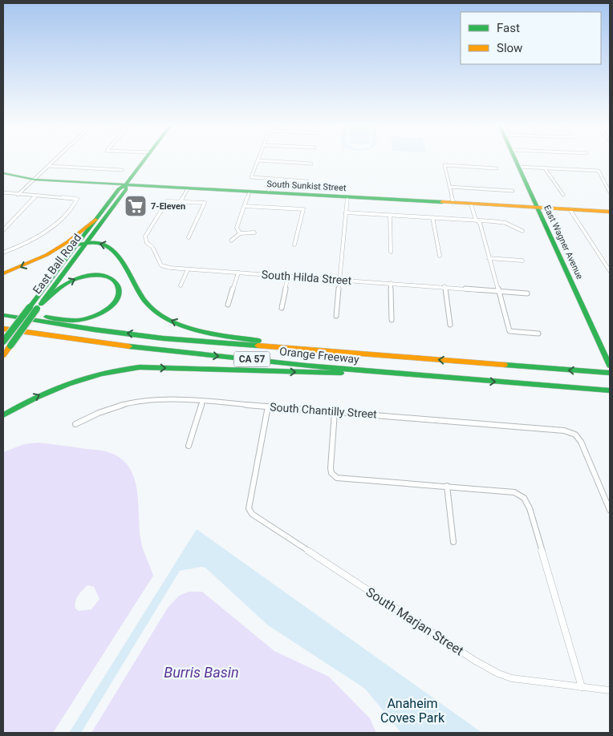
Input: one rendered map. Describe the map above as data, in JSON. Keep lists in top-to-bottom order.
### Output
{
  "streets": {
    "main road": [
      "South Sunkist Street",
      "East Wagner Avenue",
      "East Ball Road",
      "Orange Freeway",
      "CA 57"
    ],
    "street": ["South Hilda Street", "South Chantilly Street", "South Marjan Street"]
  },
  "crossings": [
    ["South Sunkist Street", "East Wagner Avenue"],
    ["South Sunkist Street", "East Ball Road"],
    ["South Chantilly Street", "South Marjan Street"]
  ],
  "water": ["Burris Basin"],
  "parks": ["Anaheim Coves Park"],
  "places": {
    "supermarket": ["7-Eleven"]
  },
  "legend": ["Fast", "Slow"]
}
